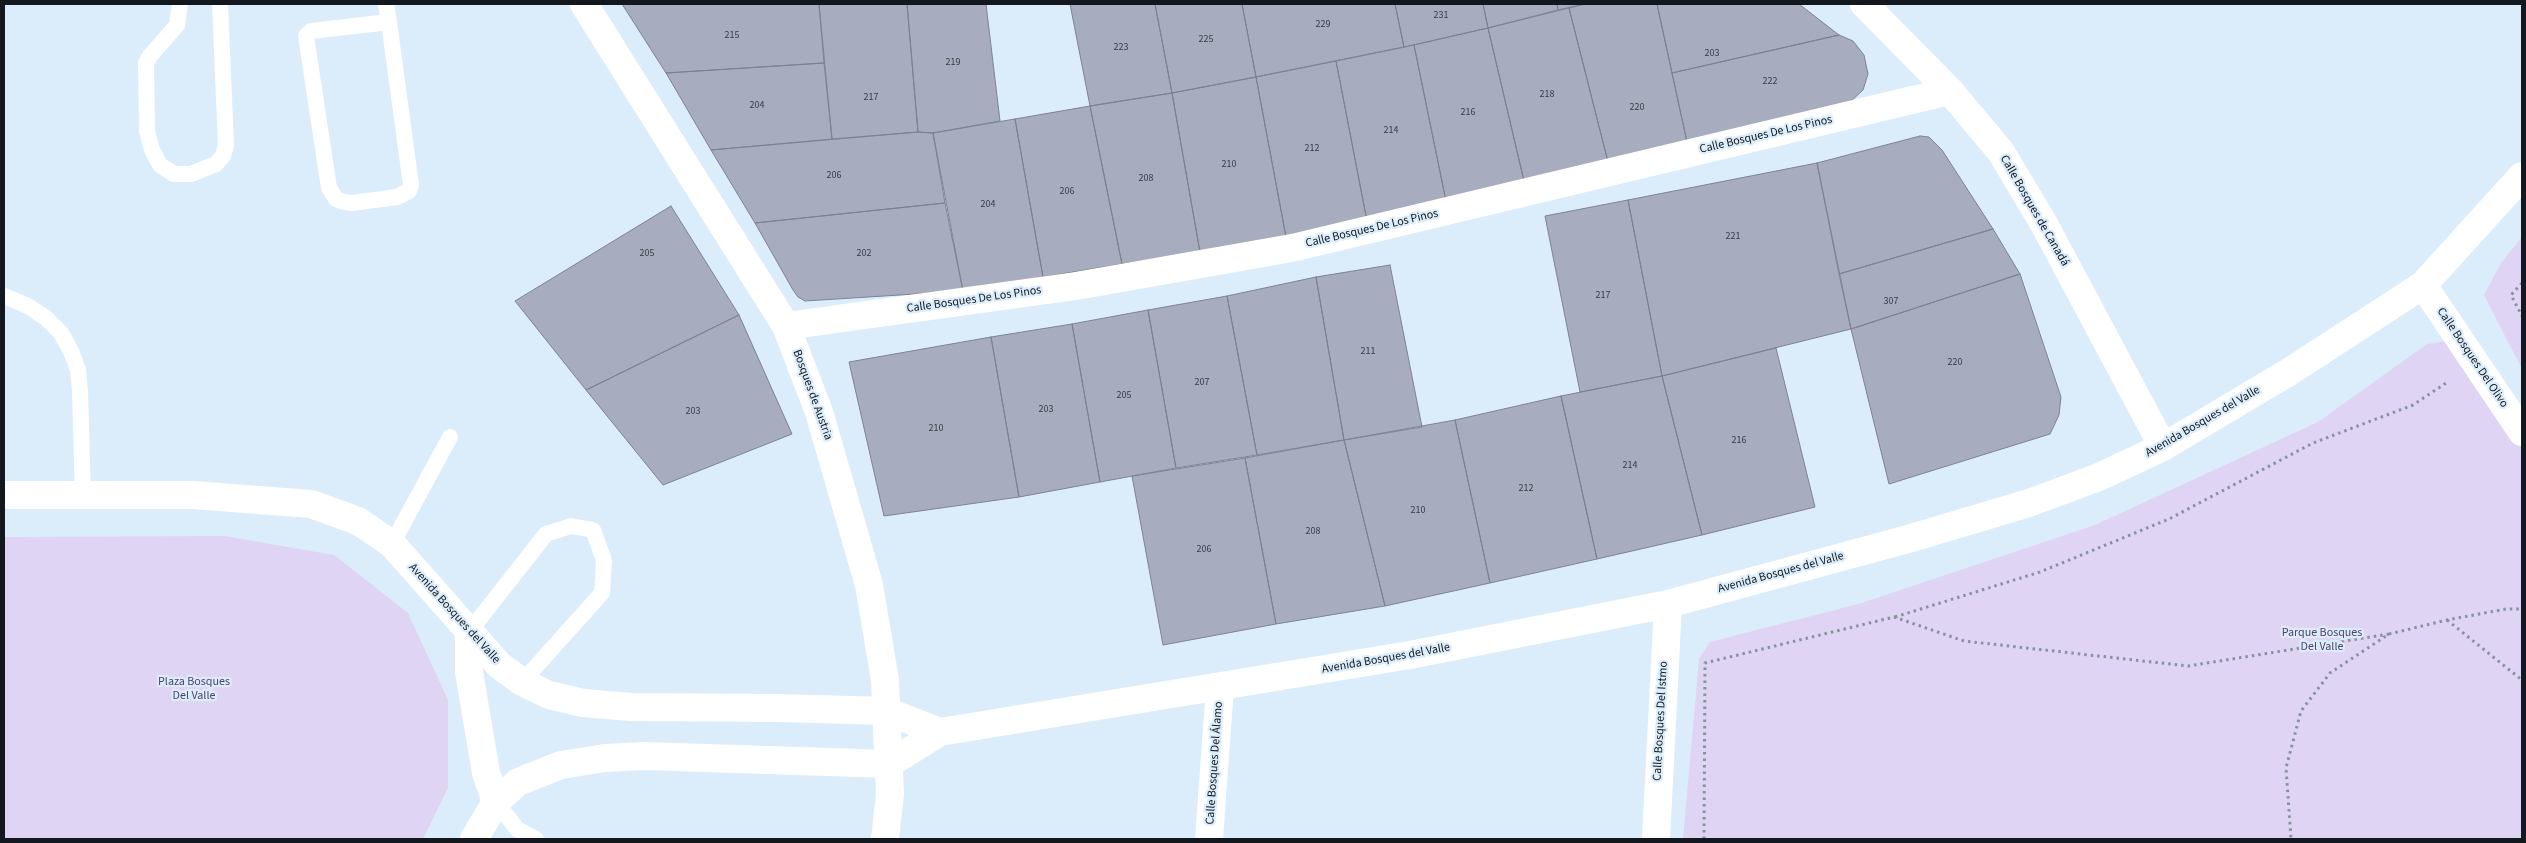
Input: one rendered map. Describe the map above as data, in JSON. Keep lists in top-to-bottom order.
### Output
{
  "streets": {
    "street": [
      "Calle Bosques De Los Pinos",
      "Calle Bosques de Canadá",
      "Calle Bosques Del Olivo",
      "Bosques de Austria",
      "Avenida Bosques del Valle",
      "Calle Bosques Del Istmo",
      "Calle Bosques Del Álamo"
    ]
  },
  "crossings": [
    ["Calle Bosques De Los Pinos", "Calle Bosques de Canadá"],
    ["Calle Bosques De Los Pinos", "Bosques de Austria"],
    ["Calle Bosques de Canadá", "Avenida Bosques del Valle"],
    ["Calle Bosques Del Olivo", "Avenida Bosques del Valle"],
    ["Bosques de Austria", "Avenida Bosques del Valle"],
    ["Avenida Bosques del Valle", "Calle Bosques Del Istmo"],
    ["Avenida Bosques del Valle", "Calle Bosques Del Álamo"]
  ],
  "parks": ["Parque Bosques Del Valle", "Plaza Bosques Del Valle"],
  "house_numbers": [
    "231",
    "229",
    "215",
    "225",
    "223",
    "203",
    "219",
    "222",
    "218",
    "217",
    "204",
    "220",
    "216",
    "214",
    "212",
    "210",
    "206",
    "208",
    "206",
    "204",
    "221",
    "205",
    "202",
    "217",
    "307",
    "211",
    "220",
    "207",
    "205",
    "203",
    "203",
    "210",
    "216",
    "214",
    "212",
    "210",
    "208",
    "206"
  ]
}
